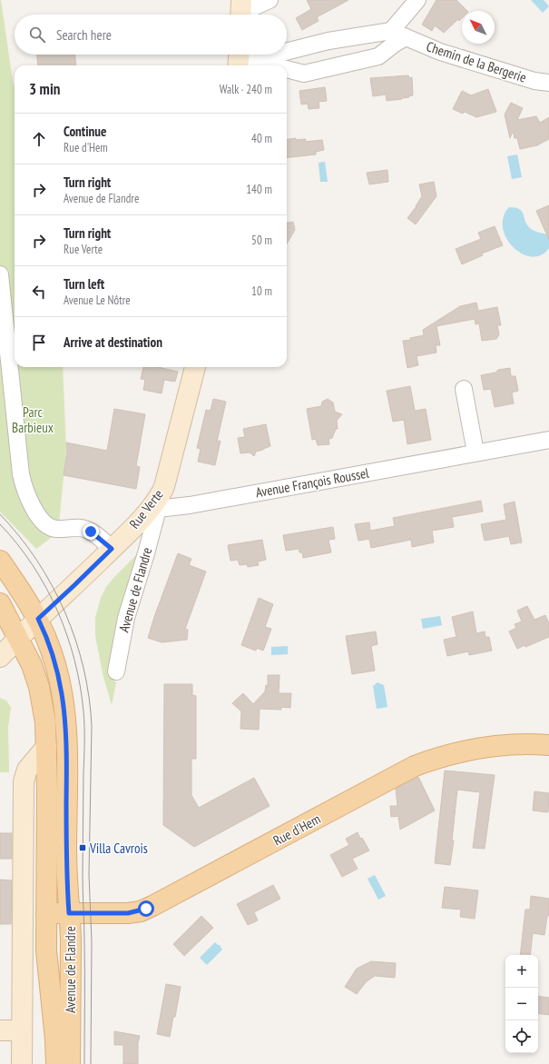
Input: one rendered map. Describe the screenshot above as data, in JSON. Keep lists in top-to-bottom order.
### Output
{
  "streets": {
    "main road": ["Avenue de Flandre", "Rue d'Hem"],
    "street": ["Chemin de la Bergerie", "Avenue François Roussel", "Rue Verte"]
  },
  "crossings": [
    ["Avenue François Roussel", "Rue Verte"],
    ["Avenue François Roussel", "Avenue de Flandre"],
    ["Rue Verte", "Avenue de Flandre"],
    ["Avenue de Flandre", "Rue d'Hem"]
  ],
  "parks": ["Parc Barbieux"],
  "places": {
    "transit": ["Villa Cavrois"]
  },
  "north": "top left",
  "page": {
    "search": "Search here",
    "heading": ["3 min", "Walk · 240 m"],
    "list": [
      ["Continue", "Rue d'Hem", "40 m"],
      ["Turn right", "Avenue de Flandre", "140 m"],
      ["Turn right", "Rue Verte", "50 m"],
      ["Turn left", "Avenue Le Nôtre", "10 m"],
      "Arrive at destination"
    ],
    "map_buttons": ["+", "−"]
  }
}
